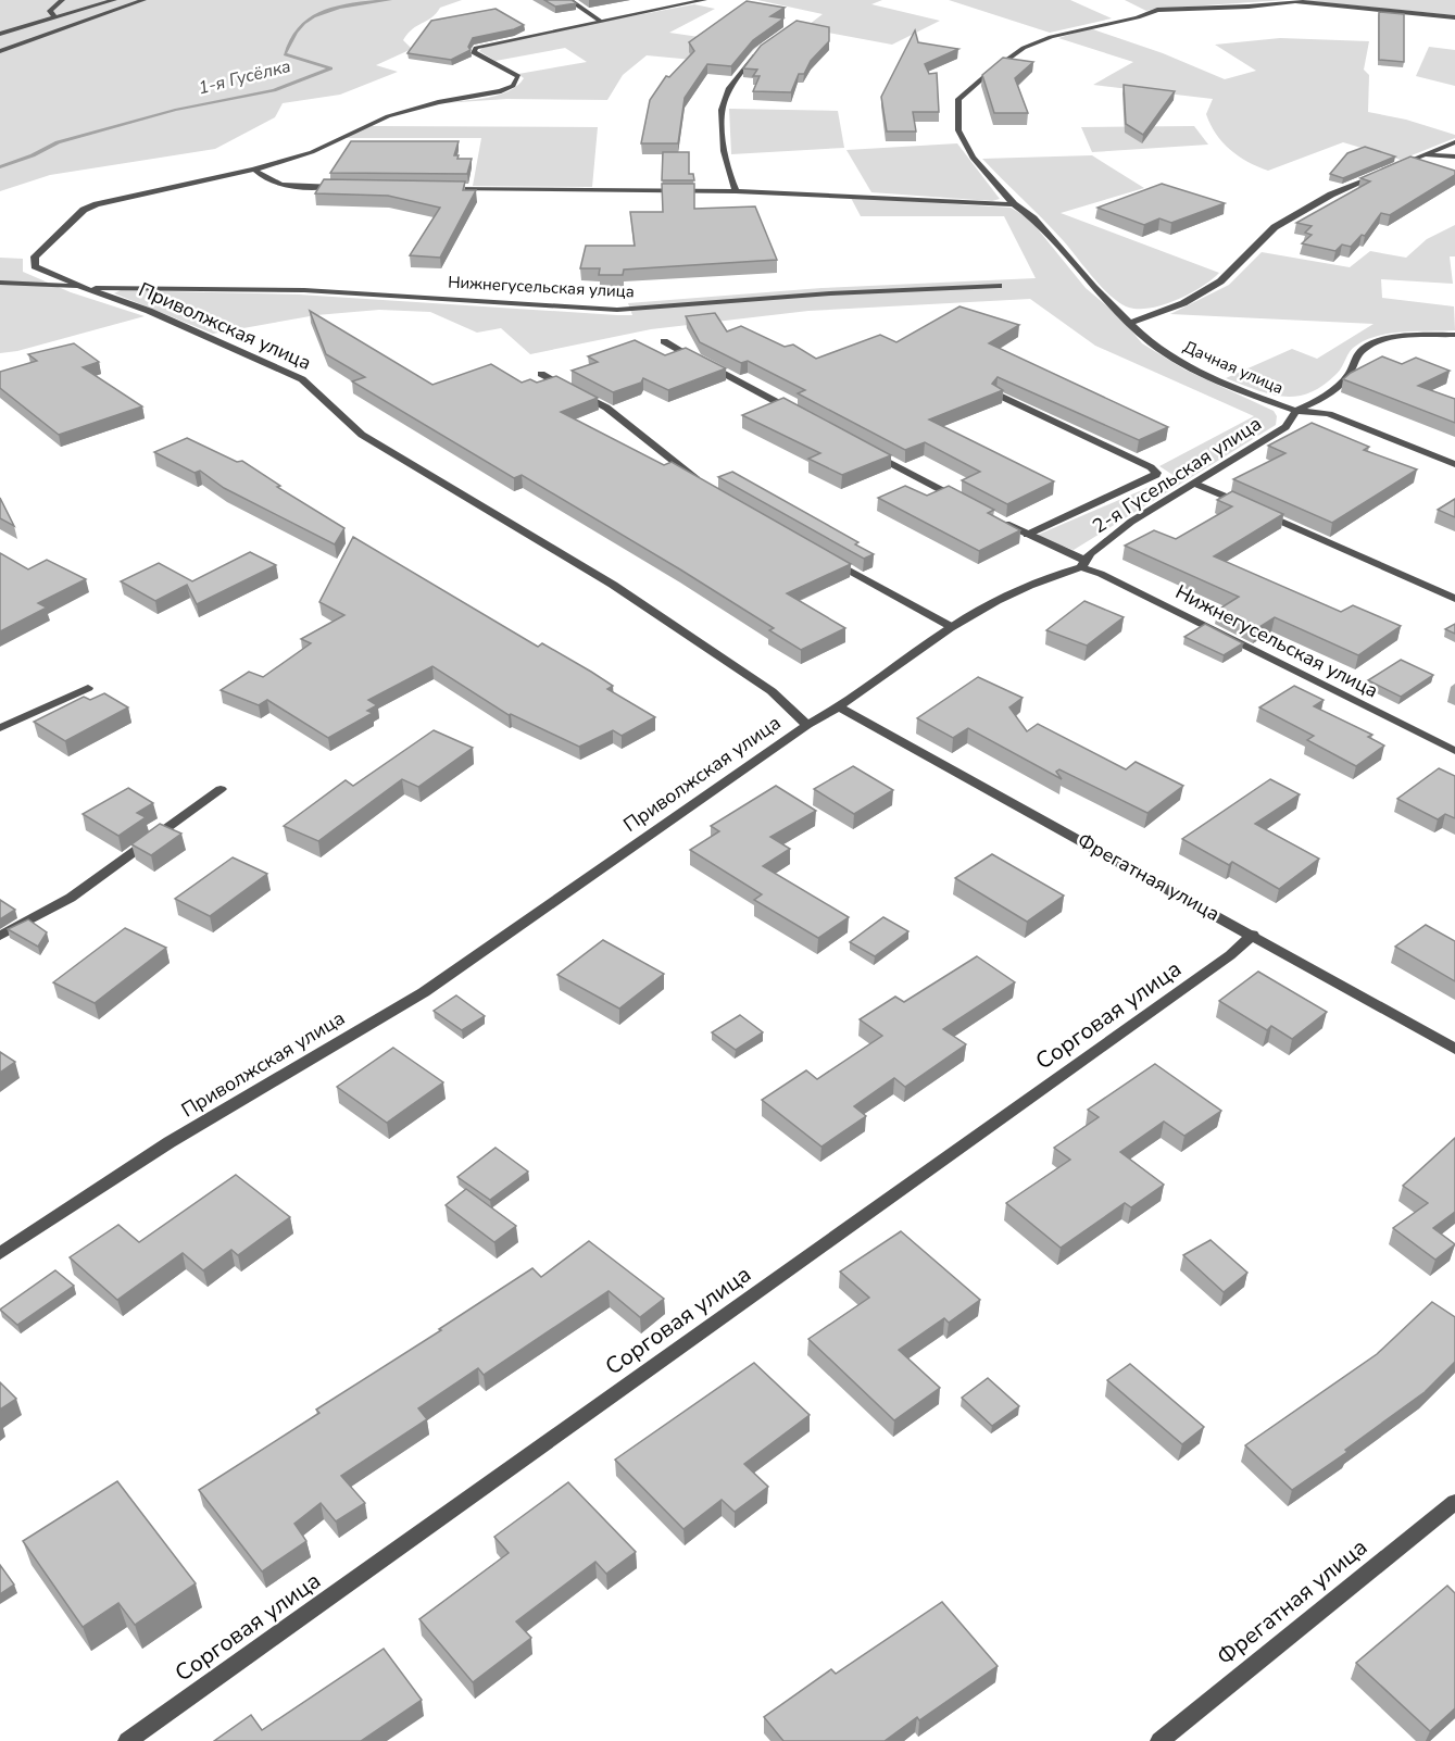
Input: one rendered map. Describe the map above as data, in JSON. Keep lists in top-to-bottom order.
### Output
{
  "streets": {
    "street": [
      "Нижнегусельская улица",
      "Приволжская улица",
      "Дачная улица",
      "2-я Гусельская улица",
      "Фрегатная улица",
      "Сорговая улица"
    ]
  },
  "crossings": [
    ["Нижнегусельская улица", "Приволжская улица"],
    ["Нижнегусельская улица", "2-я Гусельская улица"],
    ["Приволжская улица", "2-я Гусельская улица"],
    ["Дачная улица", "2-я Гусельская улица"],
    ["2-я Гусельская улица", "Фрегатная улица"],
    ["Фрегатная улица", "Сорговая улица"]
  ],
  "water": ["1-я Гусёлка"]
}
